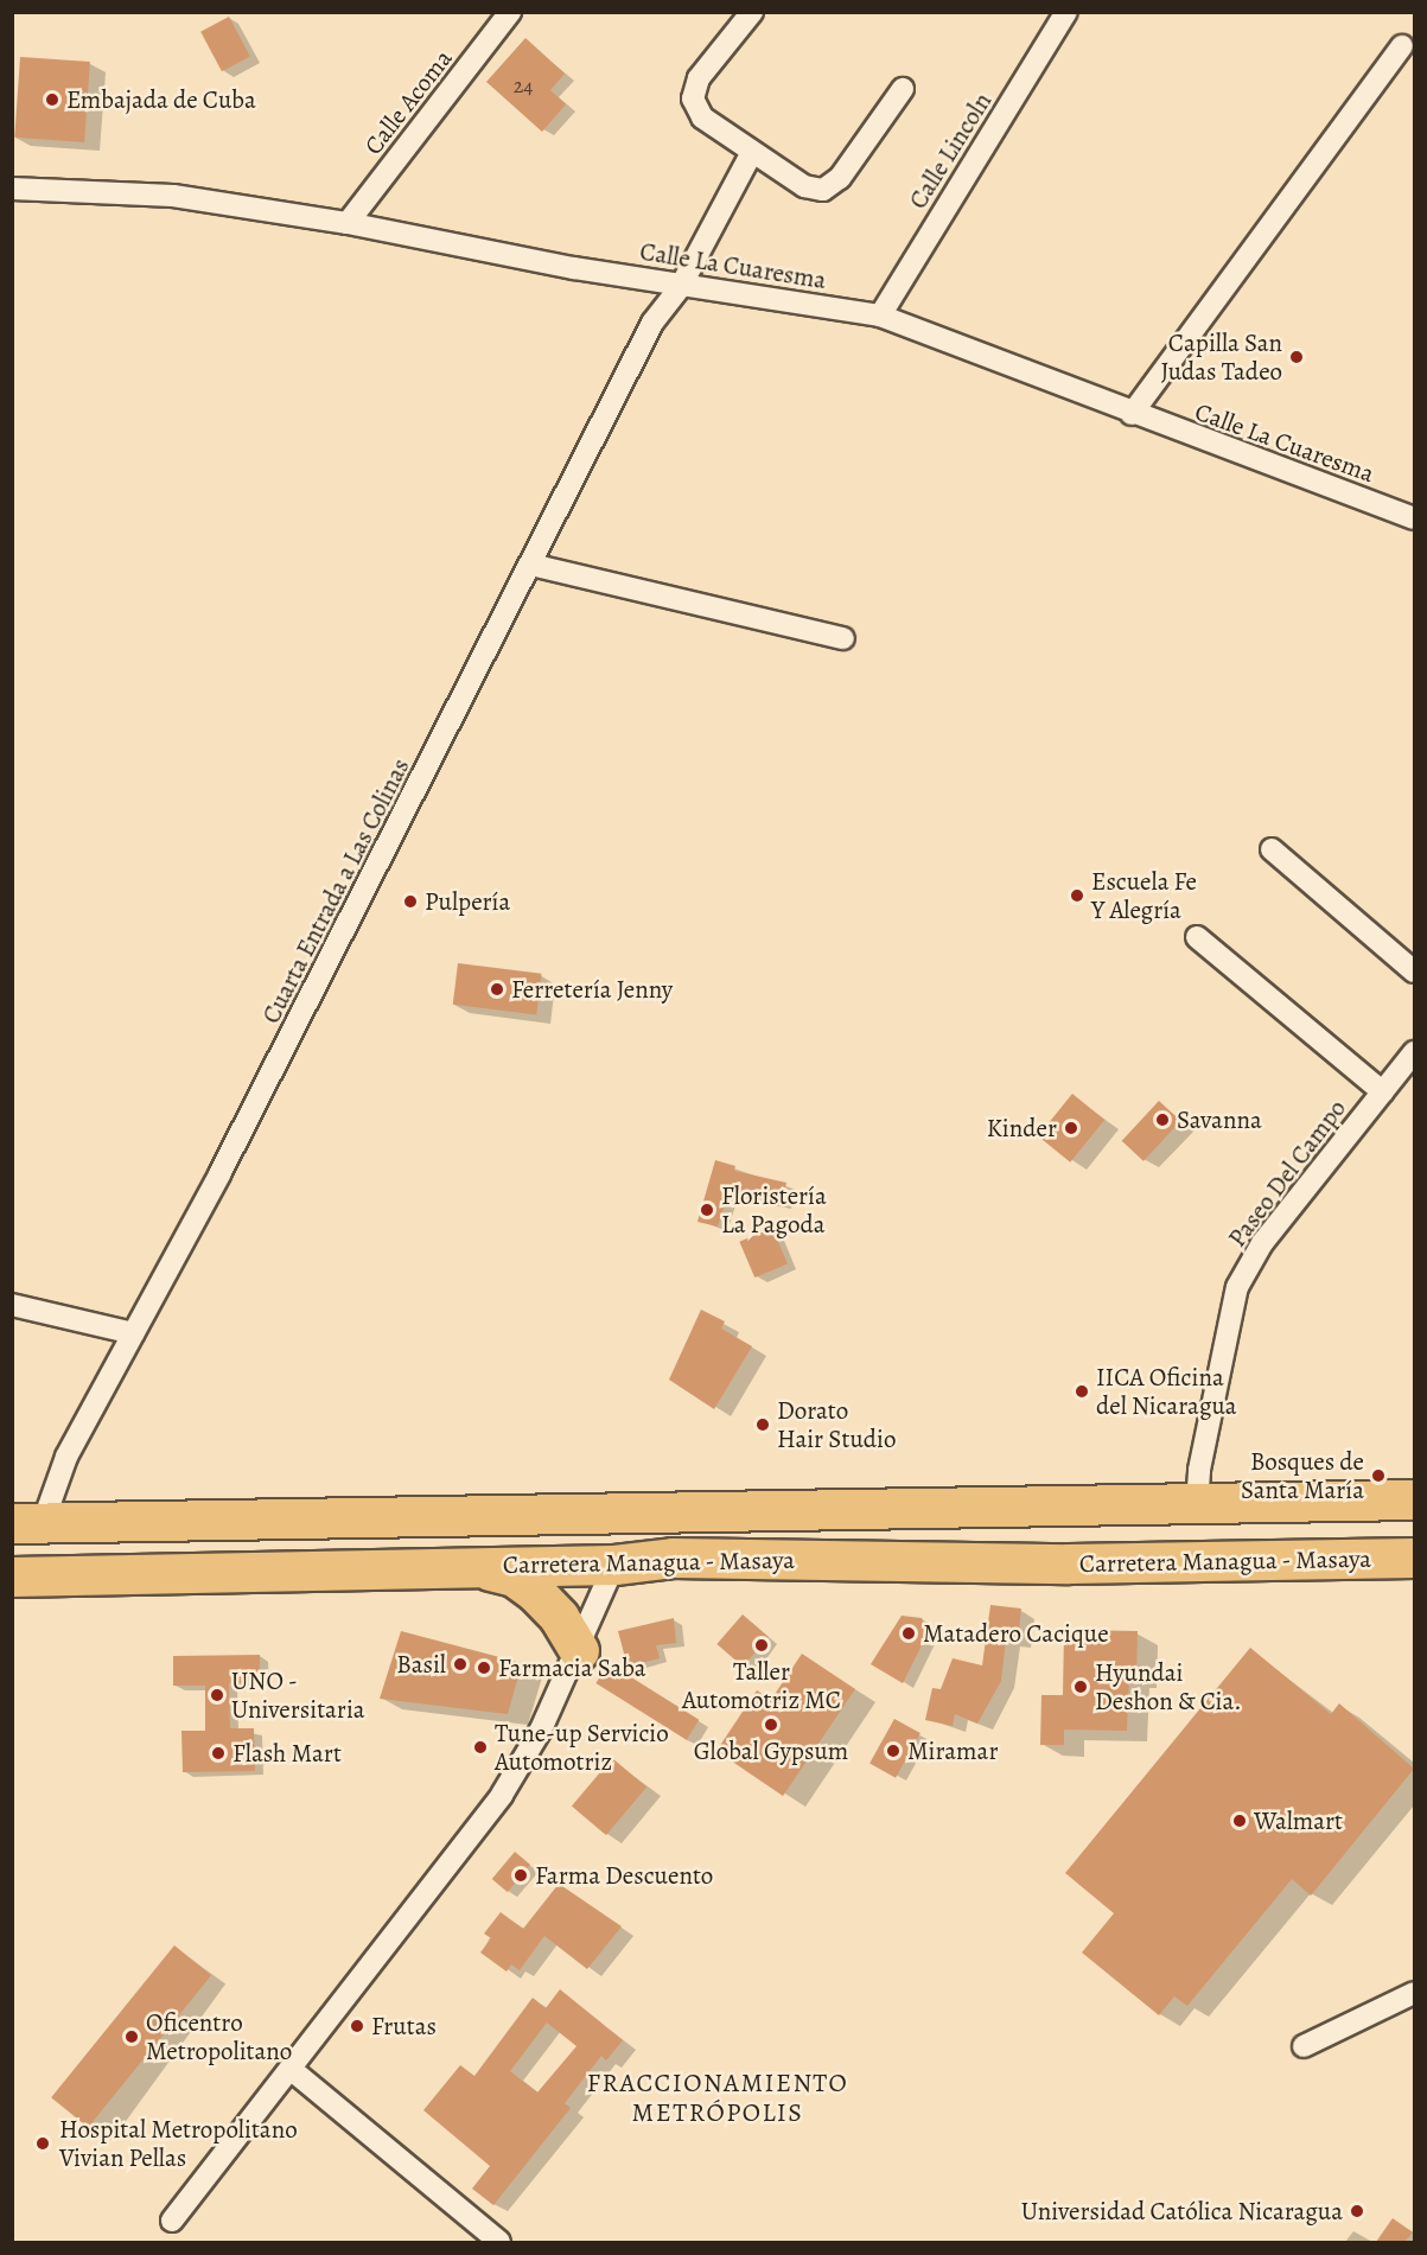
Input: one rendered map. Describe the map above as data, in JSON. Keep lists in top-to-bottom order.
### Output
{
  "streets": {
    "highway": ["Carretera Managua - Masaya"],
    "street": [
      "Calle Acoma",
      "Calle Lincoln",
      "Calle La Cuaresma",
      "Cuarta Entrada a Las Colinas",
      "Paseo Del Campo"
    ]
  },
  "crossings": [
    ["Calle Acoma", "Calle La Cuaresma"],
    ["Calle Lincoln", "Calle La Cuaresma"],
    ["Calle La Cuaresma", "Cuarta Entrada a Las Colinas"],
    ["Cuarta Entrada a Las Colinas", "Carretera Managua - Masaya"],
    ["Paseo Del Campo", "Carretera Managua - Masaya"]
  ],
  "districts": ["FRACCIONAMIENTO METRÓPOLIS"],
  "places": [
    "Embajada de Cuba",
    "Capilla San Judas Tadeo",
    "Escuela Fe Y Alegría",
    "Pulpería",
    "Ferretería Jenny",
    "Savanna",
    "Kinder",
    "Floristería La Pagoda",
    "IICA Oficina del Nicaragua",
    "Dorato Hair Studio",
    "Bosques de Santa María",
    "Matadero Cacique",
    "Taller Automotriz MC",
    "Basil",
    "Farmacia Saba",
    "Hyundai Deshon & Cia.",
    "UNO - Universitaria",
    "Global Gypsum",
    "Tune-up Servicio Automotriz",
    "Miramar",
    "Flash Mart",
    "Walmart",
    "Farma Descuento",
    "Frutas",
    "Oficentro Metropolitano",
    "Hospital Metropolitano Vivian Pellas",
    "Universidad Católica Nicaragua"
  ],
  "house_numbers": ["24"]
}
